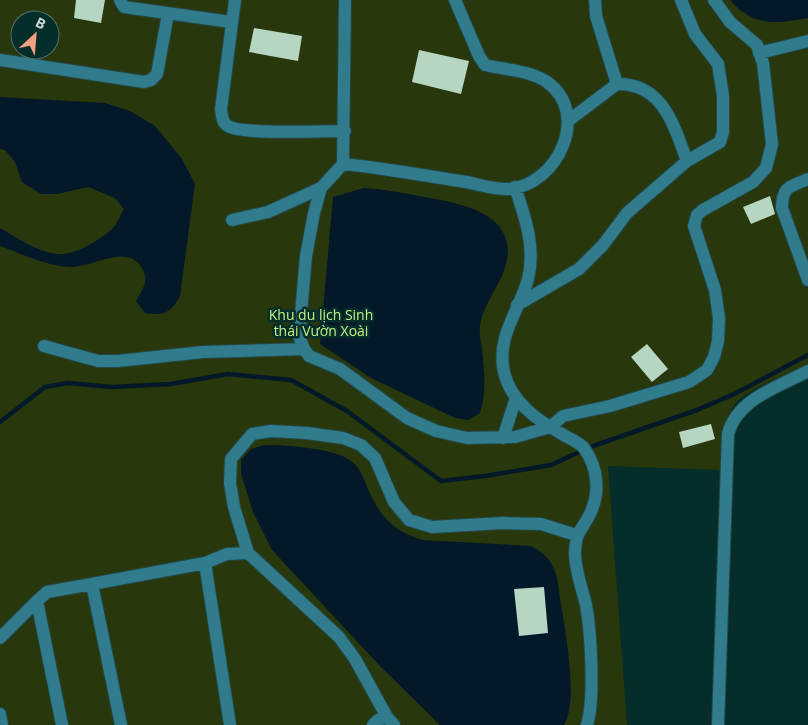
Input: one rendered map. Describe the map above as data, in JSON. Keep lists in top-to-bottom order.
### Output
{
  "parks": ["Khu du lịch Sinh thái Vườn Xoài"],
  "north": "top right"
}
